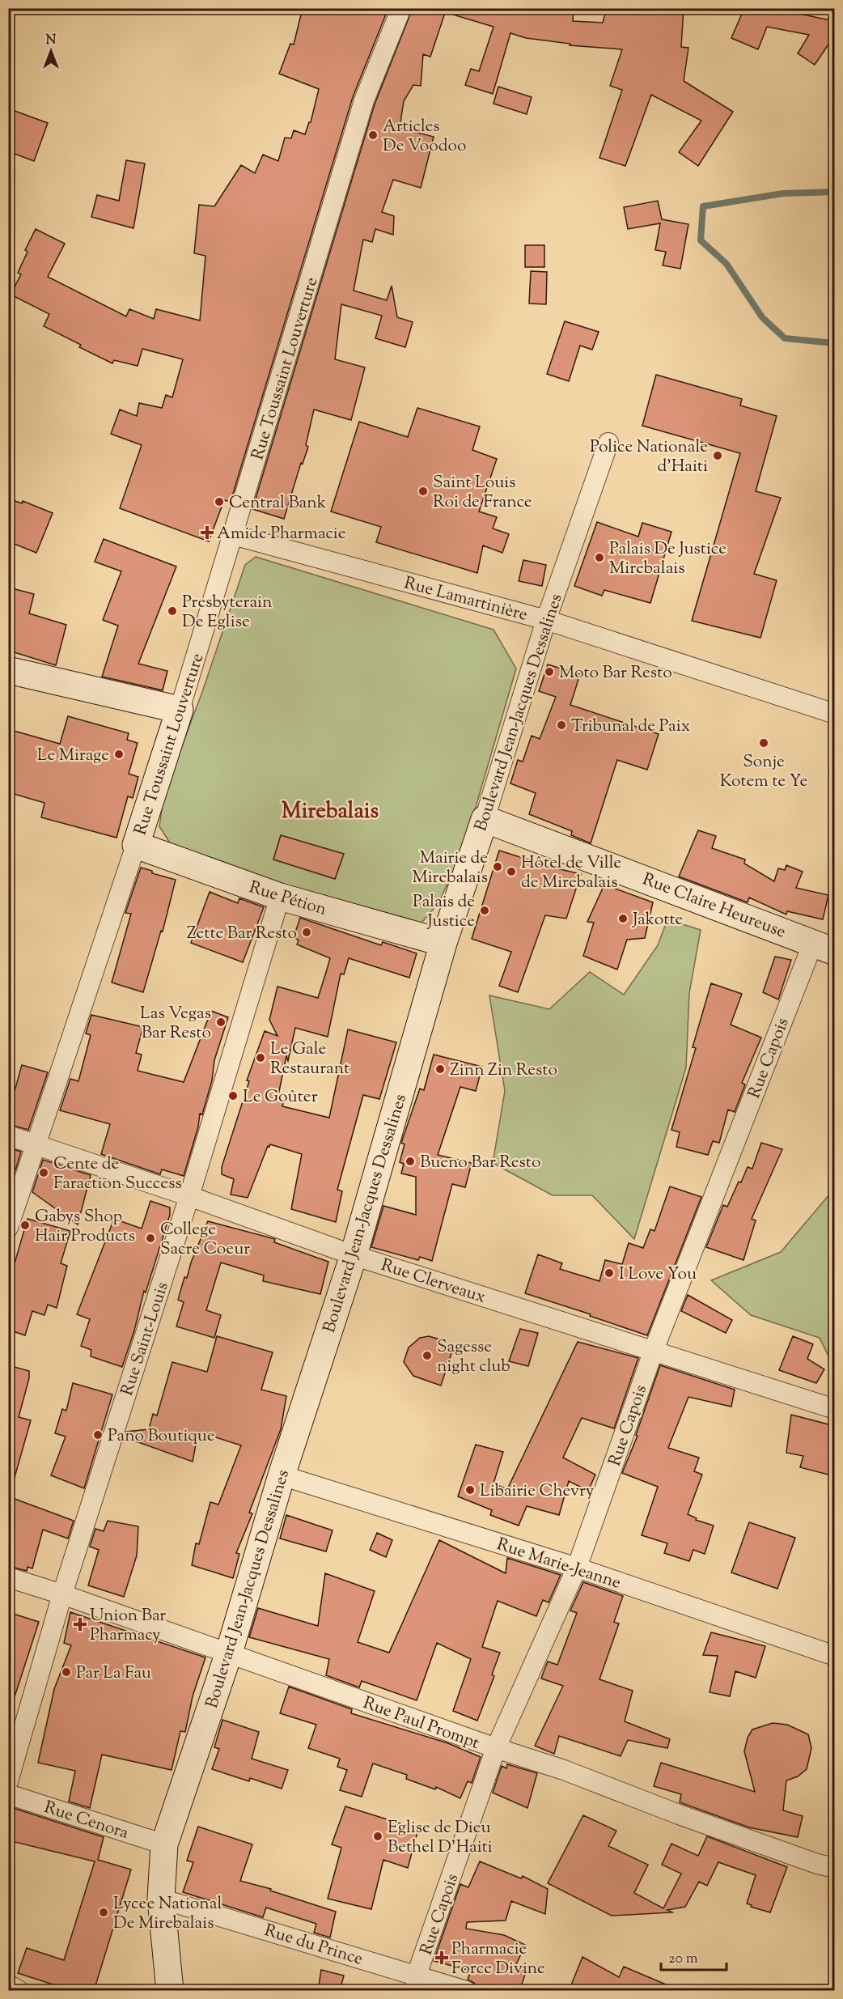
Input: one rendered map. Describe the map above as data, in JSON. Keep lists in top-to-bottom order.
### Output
{
  "streets": {
    "main road": [
      "Rue Toussaint Louverture",
      "Boulevard Jean-Jacques Dessalines",
      "Rue Pétion",
      "Rue Claire Heureuse"
    ],
    "street": [
      "Rue Lamartinière",
      "Rue Capois",
      "Rue Clerveaux",
      "Rue Saint-Louis",
      "Rue Marie-Jeanne",
      "Rue Paul Prompt",
      "Rue Cenora",
      "Rue du Prince"
    ]
  },
  "crossings": [
    ["Rue Toussaint Louverture", "Rue Lamartinière"],
    ["Rue Toussaint Louverture", "Rue Pétion"],
    ["Rue Toussaint Louverture", "Rue Clerveaux"],
    ["Rue Lamartinière", "Boulevard Jean-Jacques Dessalines"],
    ["Boulevard Jean-Jacques Dessalines", "Rue Pétion"],
    ["Boulevard Jean-Jacques Dessalines", "Rue Claire Heureuse"],
    ["Boulevard Jean-Jacques Dessalines", "Rue Clerveaux"],
    ["Boulevard Jean-Jacques Dessalines", "Rue Marie-Jeanne"],
    ["Boulevard Jean-Jacques Dessalines", "Rue Paul Prompt"],
    ["Boulevard Jean-Jacques Dessalines", "Rue Cenora"],
    ["Boulevard Jean-Jacques Dessalines", "Rue du Prince"],
    ["Rue Pétion", "Rue Saint-Louis"],
    ["Rue Claire Heureuse", "Rue Capois"],
    ["Rue Capois", "Rue Clerveaux"],
    ["Rue Capois", "Rue Marie-Jeanne"],
    ["Rue Capois", "Rue Paul Prompt"],
    ["Rue Capois", "Rue du Prince"],
    ["Rue Clerveaux", "Rue Saint-Louis"],
    ["Rue Saint-Louis", "Rue Paul Prompt"]
  ],
  "districts": ["Mirebalais"],
  "places": {
    "other": [
      "Articles De Voodoo",
      "Police Nationale d'Haiti",
      "Saint Louis Roi de France",
      "Central Bank",
      "Palais De Justice Mirebalais",
      "Presbyterain De Eglise",
      "Moto Bar Resto",
      "Tribunal de Paix",
      "Sonje Kotem te Ye",
      "Le Mirage",
      "Mairie de Mirebalais",
      "Hôtel de Ville de Mirebalais",
      "Palais de Justice",
      "Jakotte",
      "Zette Bar Resto",
      "Las Vegas Bar Resto",
      "Le Gale Restaurant",
      "Zinn Zin Resto",
      "Le Goûter",
      "Bueno Bar Resto",
      "Cente de Faraction Success",
      "Gabys Shop Hair Products",
      "College Sacre Coeur",
      "I Love You",
      "Sagesse night club",
      "Pano Boutique",
      "Libairie Chevry",
      "Par La Fau",
      "Eglise de Dieu Bethel D'Haiti",
      "Lycee National De Mirebalais"
    ],
    "health": ["Amide Pharmacie", "Union Bar Pharmacy", "Pharmacie Force Divine"]
  },
  "scale_bar": "20 m",
  "north": "top"
}
